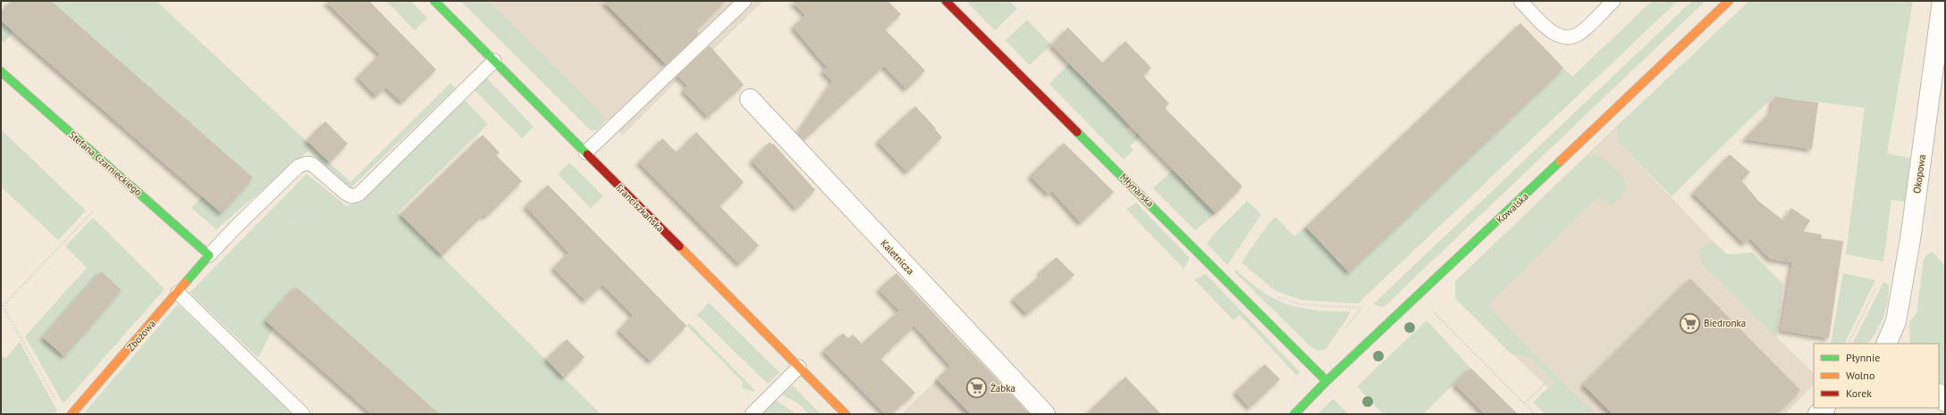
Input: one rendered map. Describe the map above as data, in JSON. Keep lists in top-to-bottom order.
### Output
{
  "streets": {
    "street": [
      "Stefana Czarnieckiego",
      "Okopowa",
      "Młynarska",
      "Franciszkańska",
      "Kowalska",
      "Kaletnicza",
      "Zbożowa"
    ]
  },
  "crossings": [
    ["Stefana Czarnieckiego", "Zbożowa"],
    ["Młynarska", "Kowalska"]
  ],
  "places": {
    "supermarket": ["Biedronka", "Żabka"]
  },
  "legend": ["Płynnie", "Wolno", "Korek"]
}
